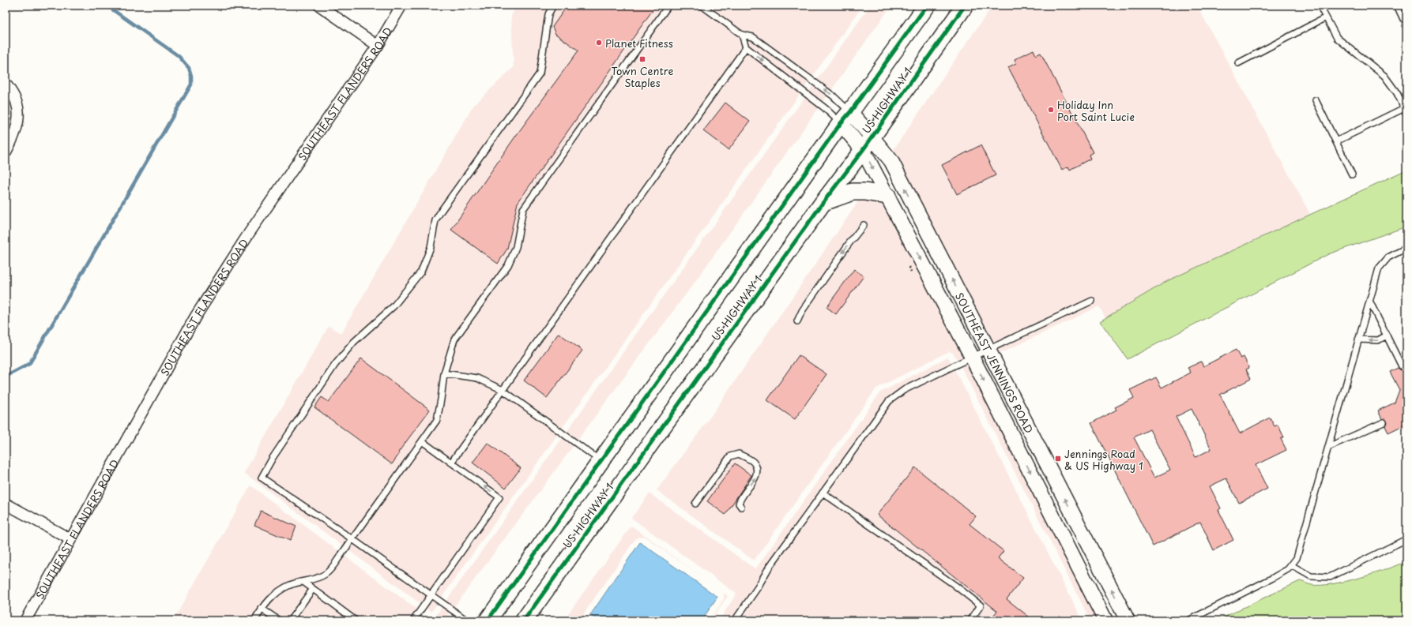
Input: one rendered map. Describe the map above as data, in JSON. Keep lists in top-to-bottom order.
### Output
{
  "streets": {
    "main road": ["US HIGHWAY 1"],
    "street": ["SOUTHEAST FLANDERS ROAD", "SOUTHEAST JENNINGS ROAD"]
  },
  "crossings": [
    ["US HIGHWAY 1", "SOUTHEAST JENNINGS ROAD"]
  ],
  "places": {
    "other": ["Planet Fitness", "Holiday Inn Port Saint Lucie"],
    "transit": ["Town Centre Staples", "Jennings Road & US Highway 1"]
  }
}
